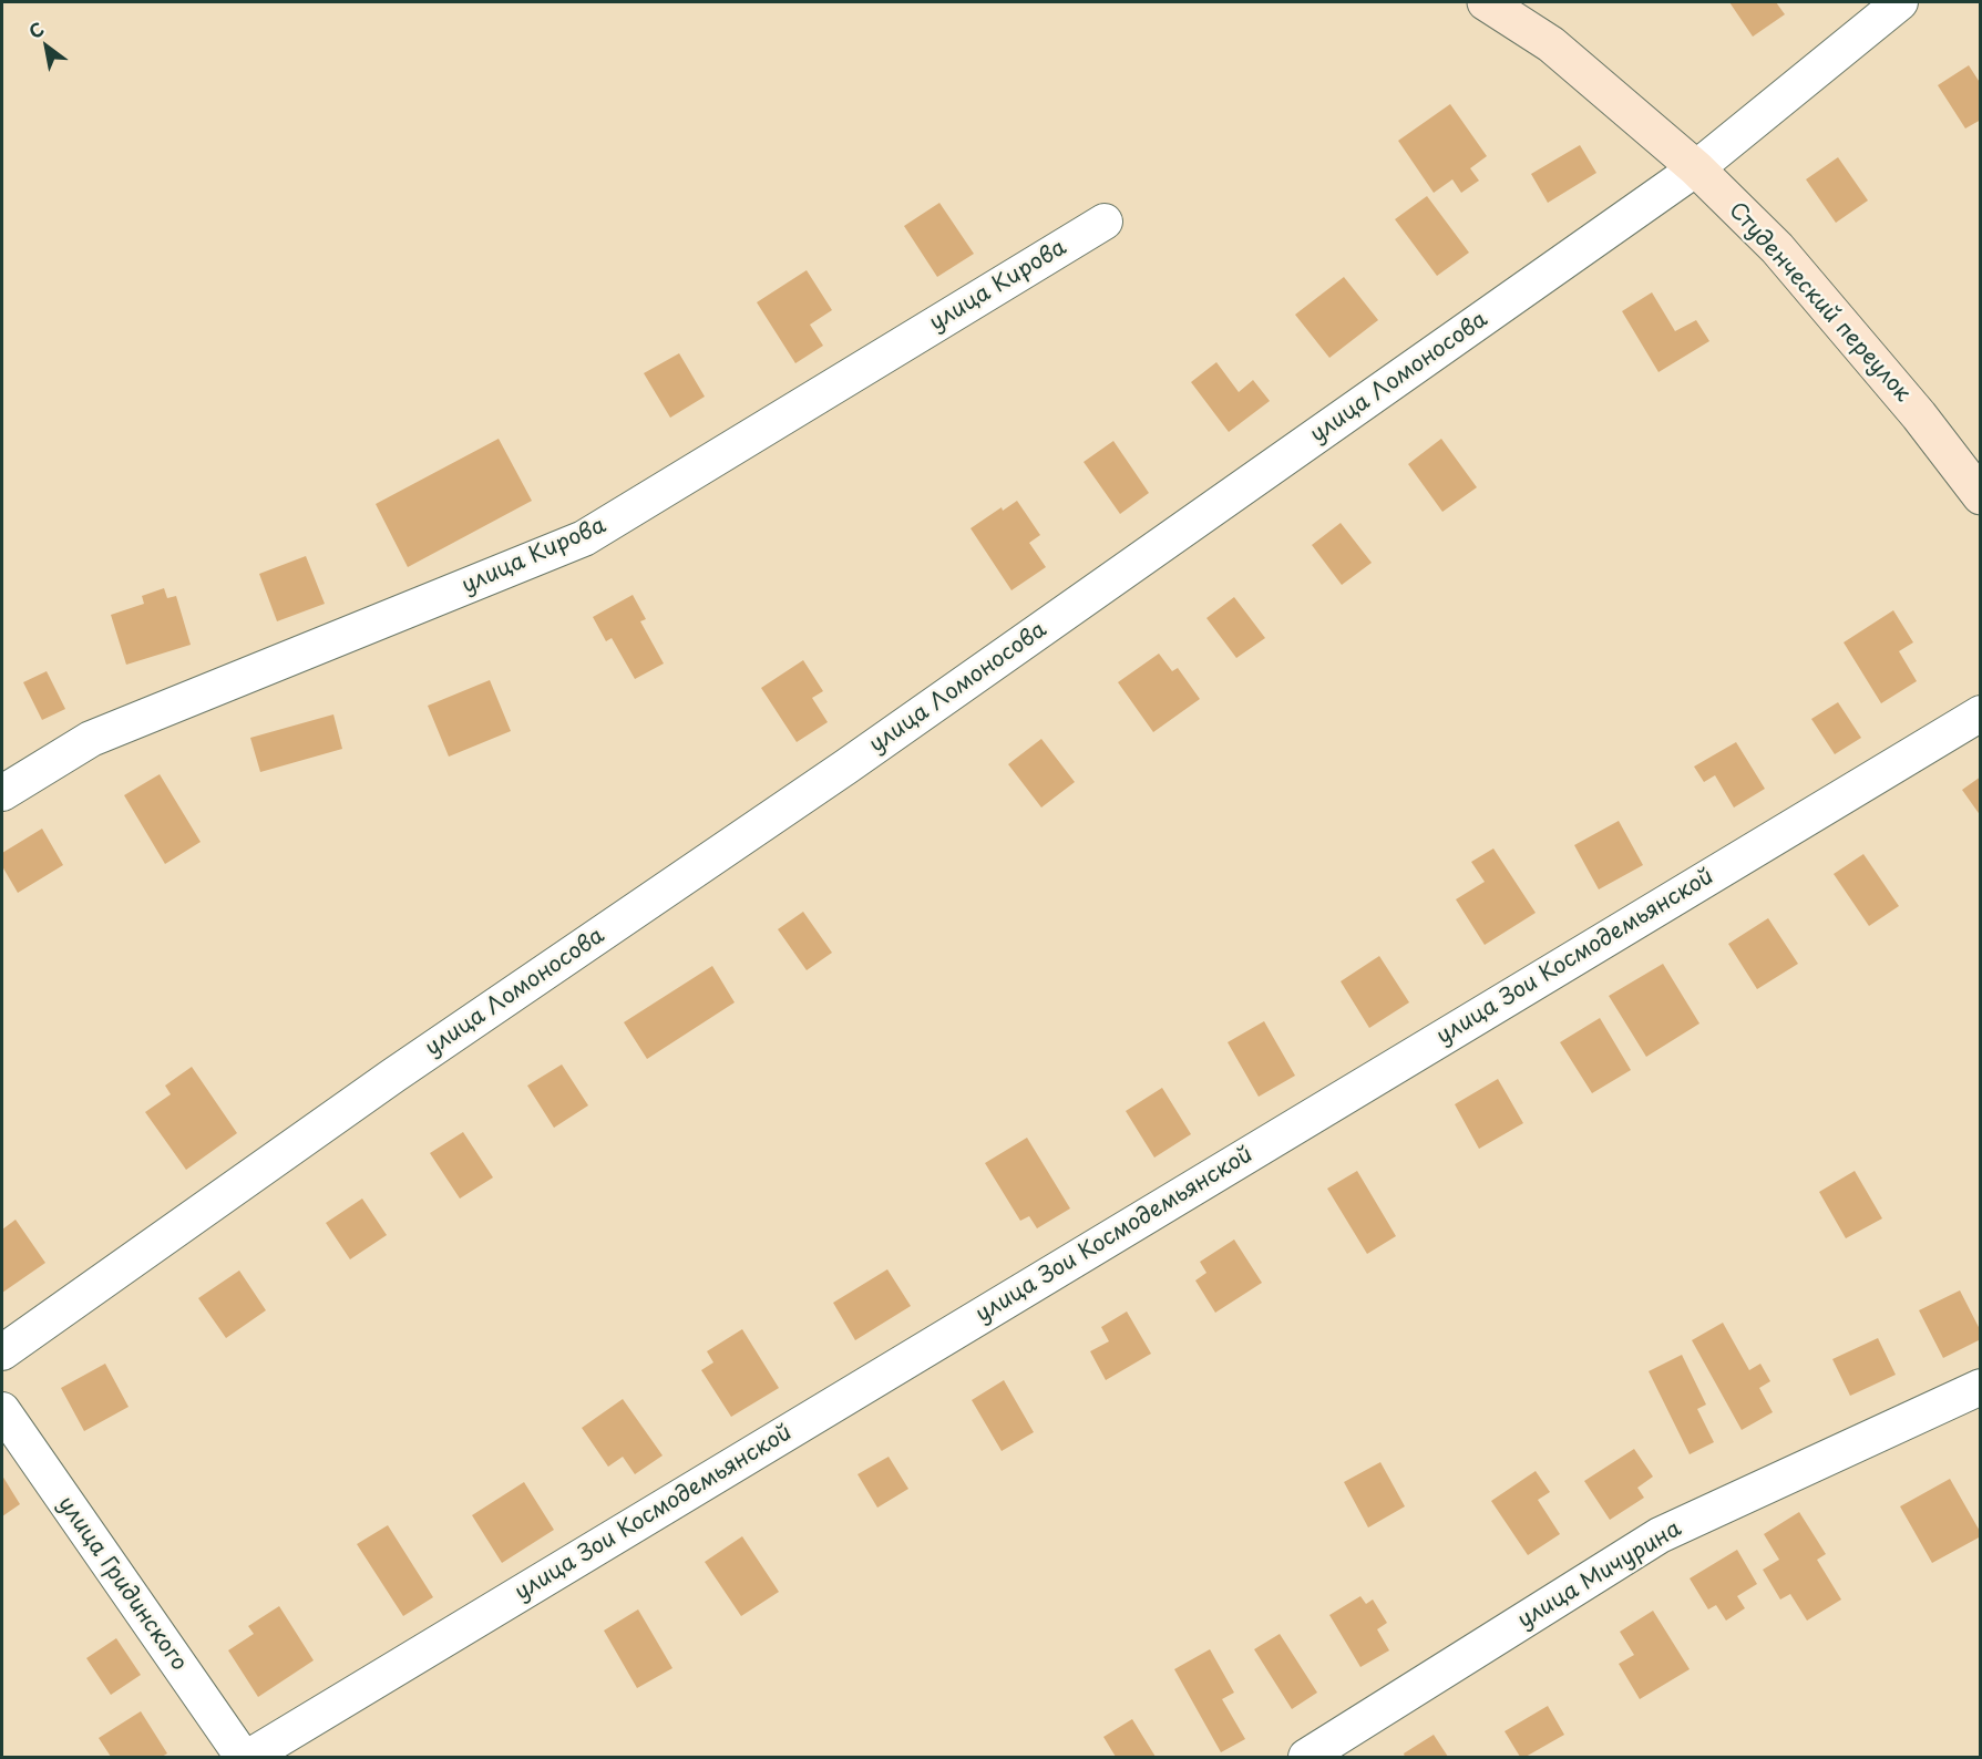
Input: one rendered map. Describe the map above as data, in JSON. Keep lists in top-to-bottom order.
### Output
{
  "streets": {
    "main road": ["Студенческий переулок"],
    "street": [
      "улица Кирова",
      "улица Ломоносова",
      "улица Зои Космодемьянской",
      "улица Мичурина",
      "улица Гридинского"
    ]
  },
  "crossings": [
    ["Студенческий переулок", "улица Ломоносова"]
  ],
  "north": "top left"
}
